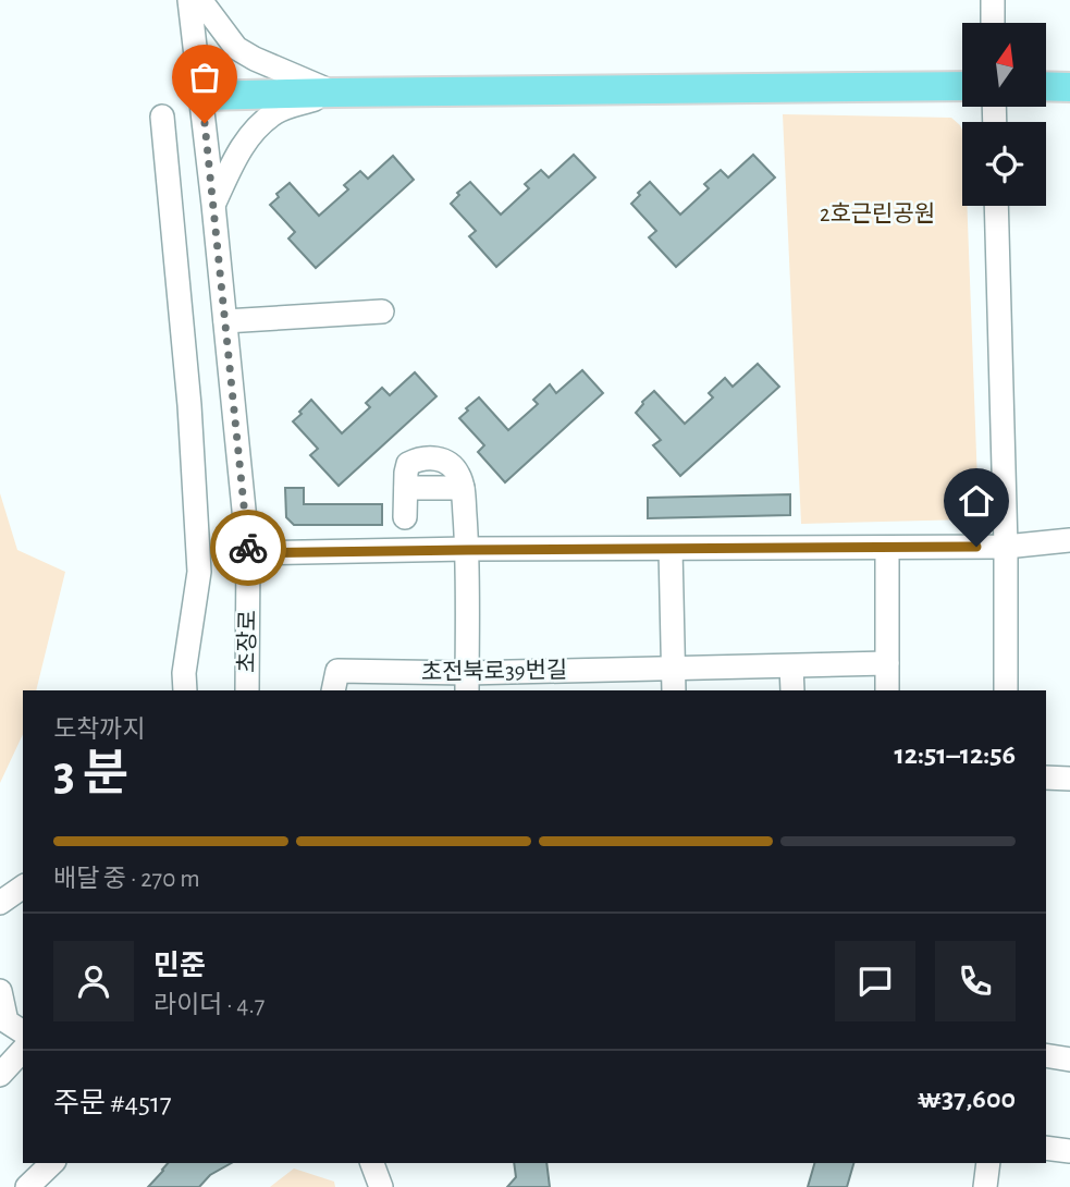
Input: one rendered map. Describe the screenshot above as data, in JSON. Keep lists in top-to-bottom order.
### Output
{
  "streets": {
    "street": ["초장로", "초전북로39번길"]
  },
  "parks": ["2호근린공원"],
  "north": "top",
  "page": {
    "heading": ["3 분", "도착까지", "12:51–12:56"],
    "panel": [
      "민준",
      "라이더 · 4.7",
      "주문 #4517",
      "₩37,600"
    ],
    "bar": "배달 중 · 270 m"
  }
}
